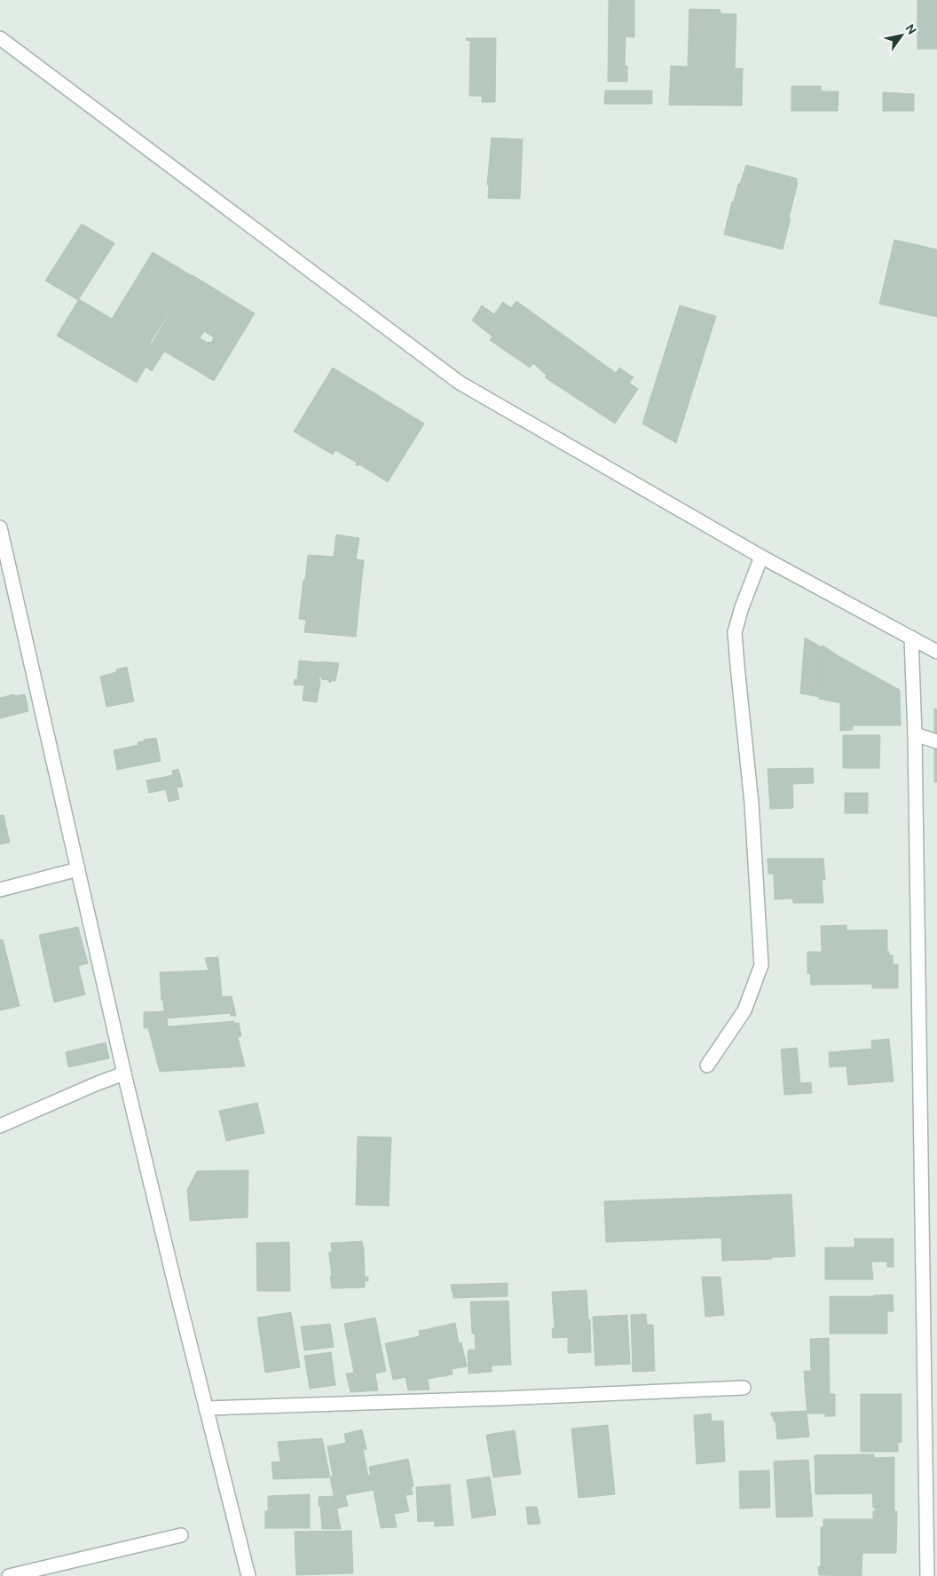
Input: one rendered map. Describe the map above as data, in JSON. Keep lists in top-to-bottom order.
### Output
{
  "north": "top right"
}
